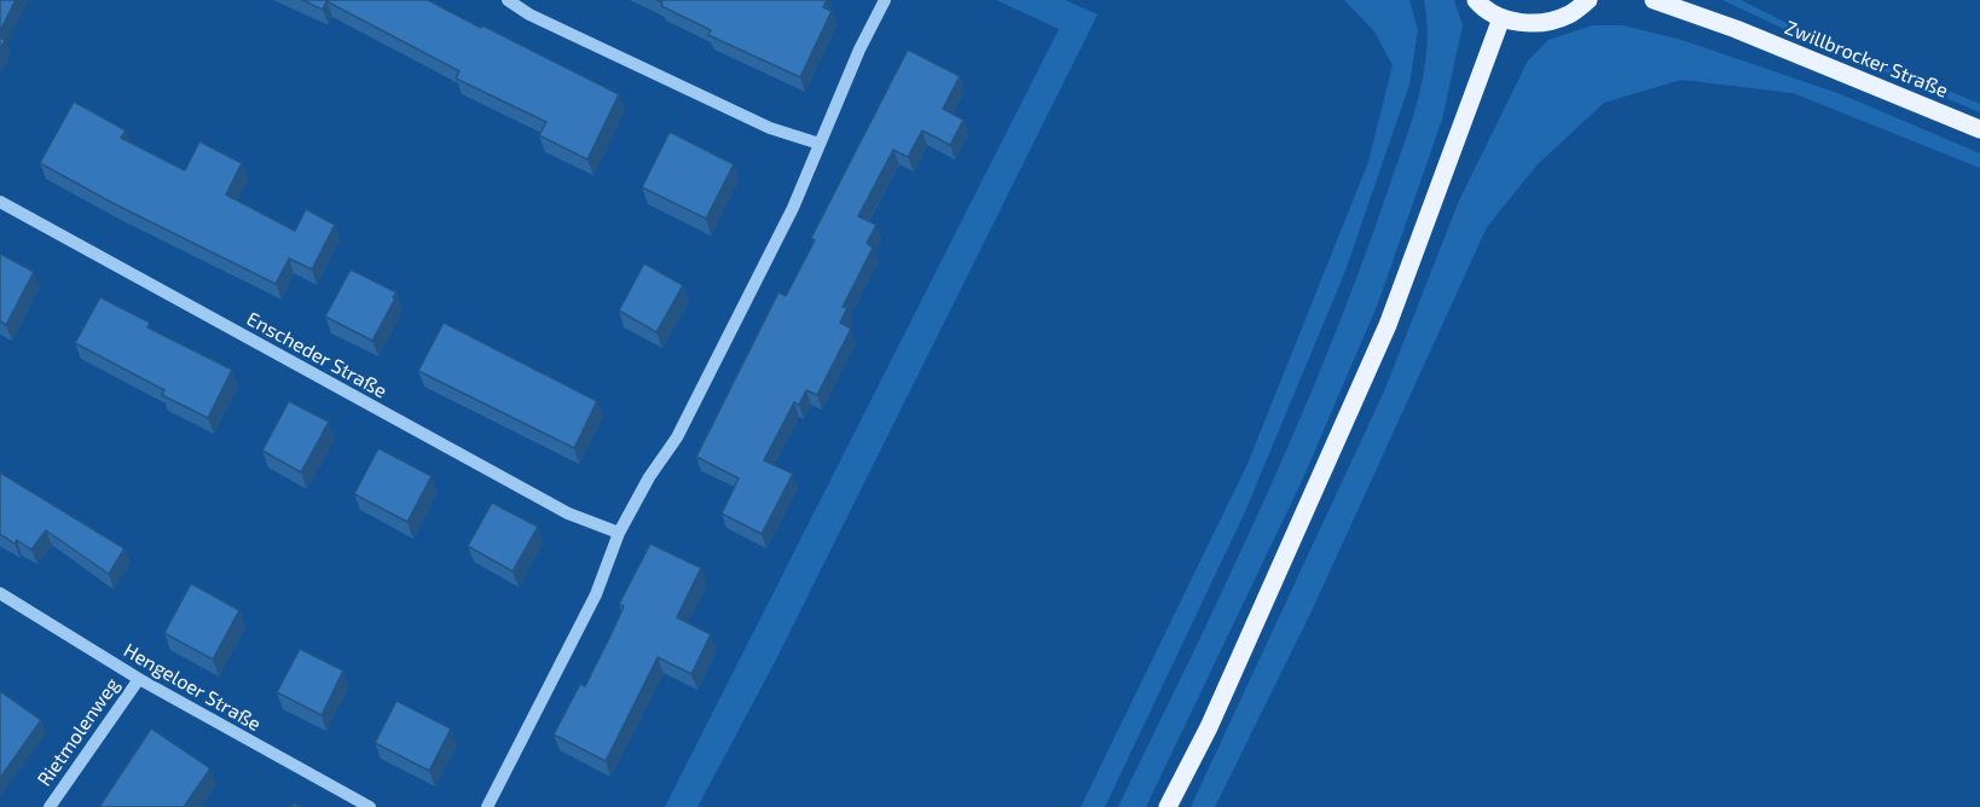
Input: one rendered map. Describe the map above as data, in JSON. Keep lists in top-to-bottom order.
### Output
{
  "streets": {
    "main road": ["Zwillbrocker Straße"],
    "street": ["Enscheder Straße", "Hengeloer Straße", "Rietmolenweg"]
  },
  "crossings": [
    ["Hengeloer Straße", "Rietmolenweg"]
  ]
}
